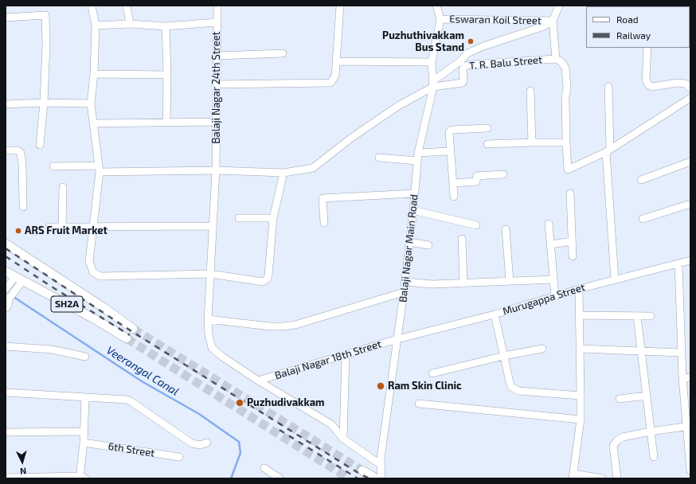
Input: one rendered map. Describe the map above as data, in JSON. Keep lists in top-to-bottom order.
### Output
{
  "streets": {
    "main road": ["SH2A"],
    "street": [
      "Eswaran Koil Street",
      "T. R. Balu Street",
      "Balaji Nagar 24th Street",
      "Balaji Nagar Main Road",
      "Murugappa Street",
      "Balaji Nagar 18th Street",
      "6th Street"
    ]
  },
  "crossings": [
    ["Eswaran Koil Street", "T. R. Balu Street"],
    ["Eswaran Koil Street", "Balaji Nagar Main Road"],
    ["T. R. Balu Street", "Balaji Nagar Main Road"],
    ["Balaji Nagar 24th Street", "Balaji Nagar Main Road"],
    ["Balaji Nagar 24th Street", "Balaji Nagar 18th Street"],
    ["Balaji Nagar Main Road", "Murugappa Street"],
    ["Balaji Nagar Main Road", "Balaji Nagar 18th Street"],
    ["Murugappa Street", "Balaji Nagar 18th Street"]
  ],
  "water": ["Veerangal Canal"],
  "places": [
    "Puzhuthivakkam Bus Stand",
    "ARS Fruit Market",
    "Ram Skin Clinic",
    "Puzhudivakkam"
  ],
  "legend": ["Road", "Railway"],
  "north": "bottom"
}
